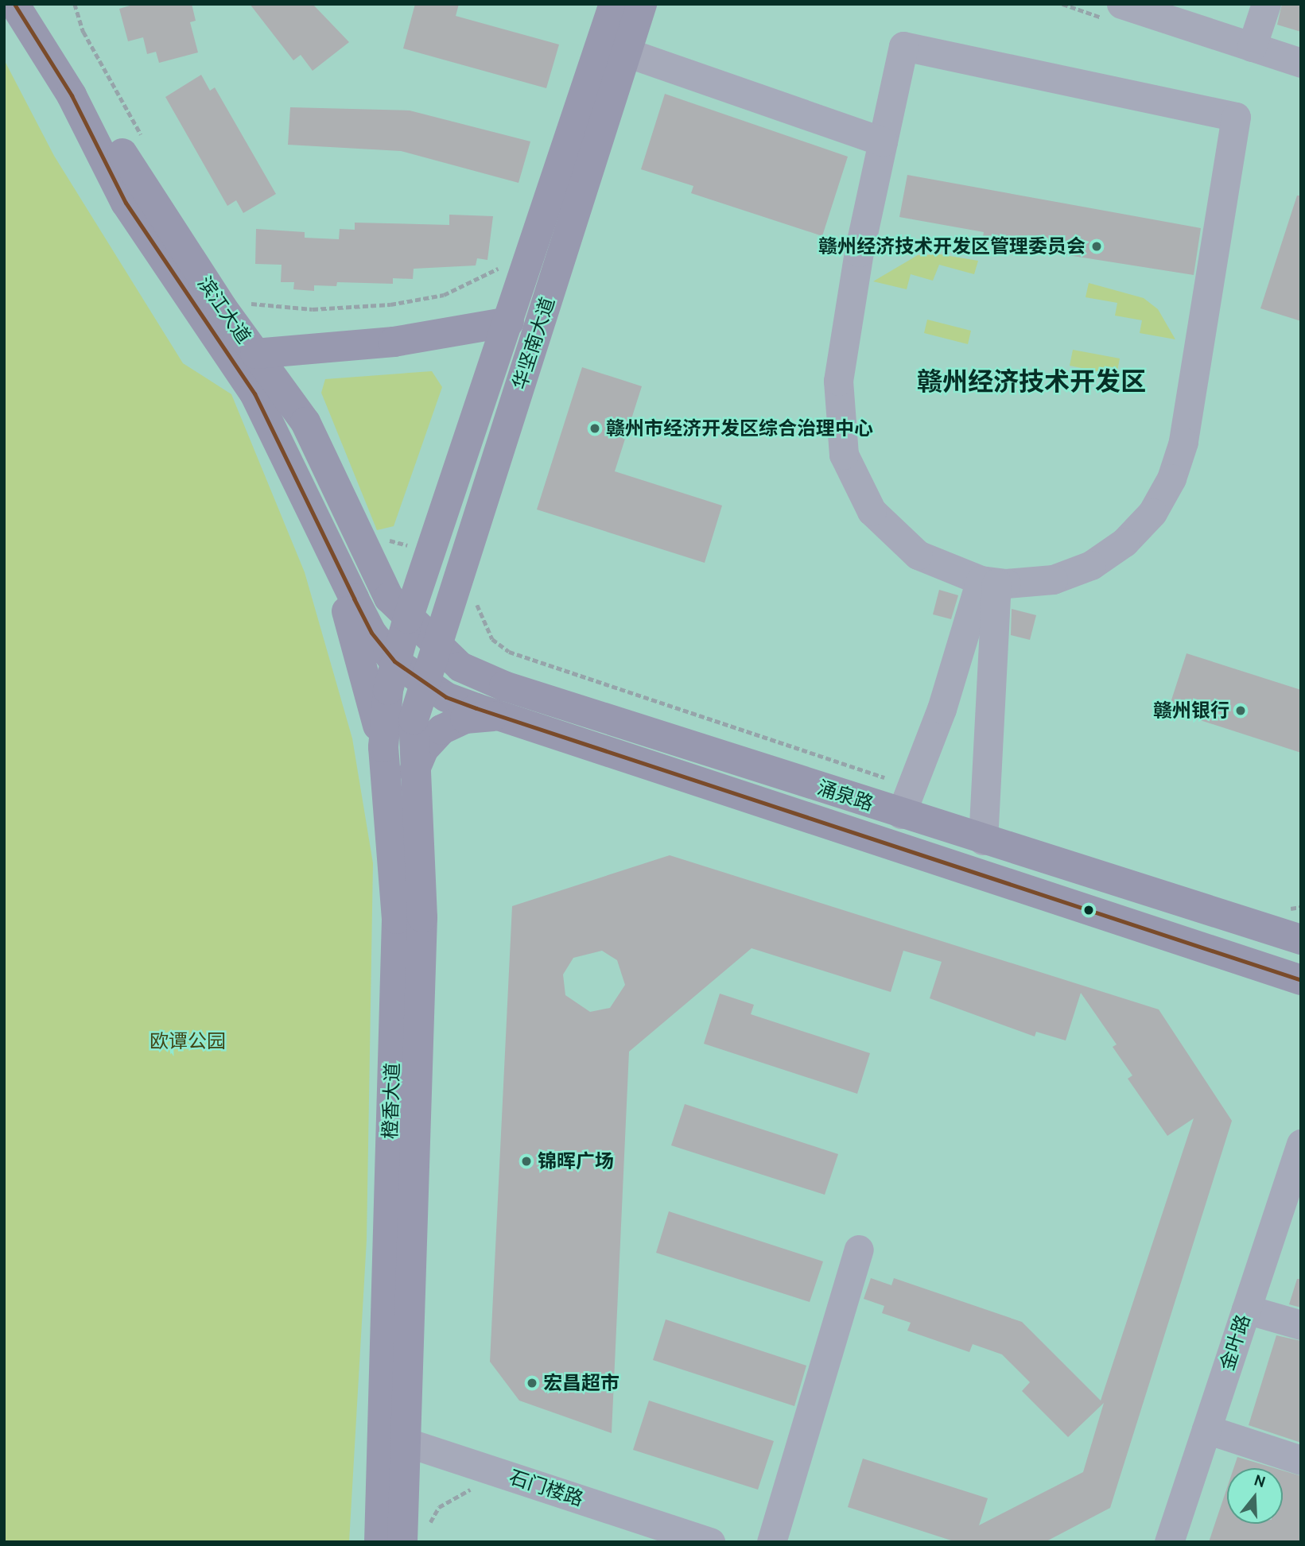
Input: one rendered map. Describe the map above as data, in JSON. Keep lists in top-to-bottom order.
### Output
{
  "streets": {
    "main road": [
      "滨江大道",
      "华坚南大道",
      "涌泉路",
      "橙香大道"
    ],
    "street": ["金叶路", "石门楼路"]
  },
  "crossings": [
    ["滨江大道", "华坚南大道"],
    ["滨江大道", "涌泉路"],
    ["滨江大道", "橙香大道"],
    ["华坚南大道", "涌泉路"],
    ["华坚南大道", "橙香大道"],
    ["涌泉路", "橙香大道"],
    ["橙香大道", "石门楼路"]
  ],
  "districts": ["赣州经济技术开发区"],
  "parks": ["欧谭公园"],
  "places": [
    "赣州经济技术开发区管理委员会",
    "赣州市经济开发区综合治理中心",
    "赣州银行",
    "锦晖广场",
    "宏昌超市"
  ],
  "north": "top"
}
